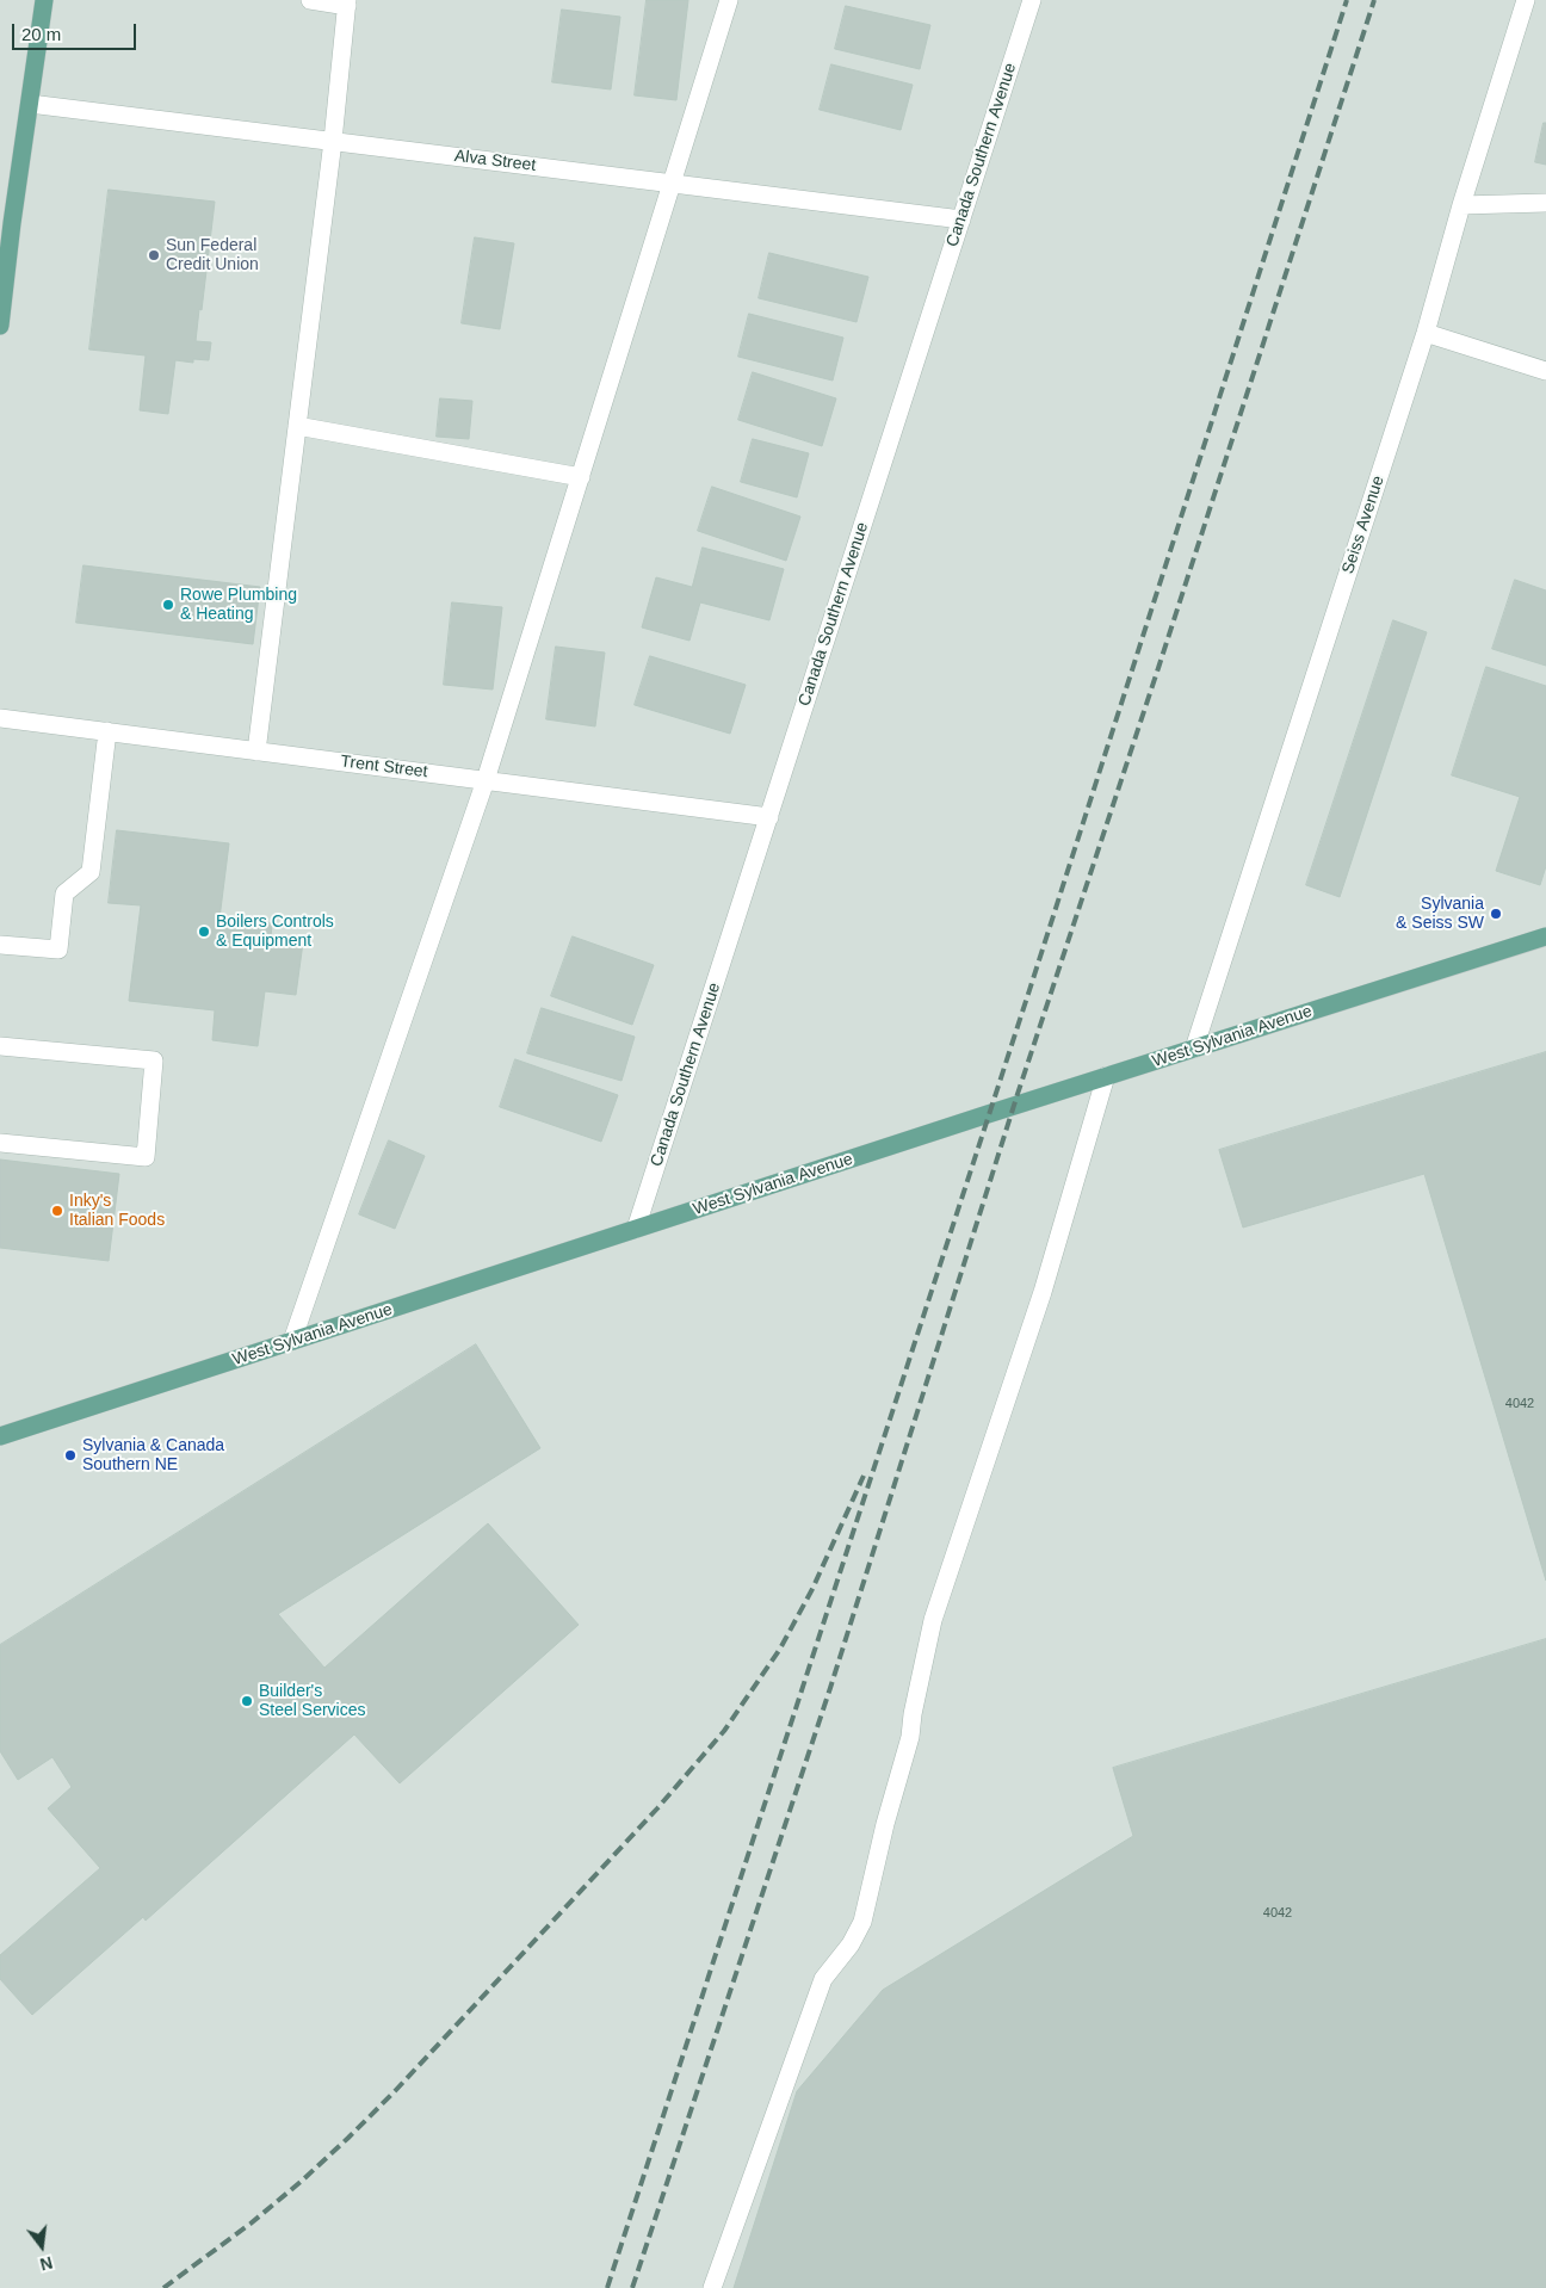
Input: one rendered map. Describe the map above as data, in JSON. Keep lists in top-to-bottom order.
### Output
{
  "streets": {
    "main road": ["West Sylvania Avenue"],
    "street": [
      "Canada Southern Avenue",
      "Alva Street",
      "Seiss Avenue",
      "Trent Street"
    ]
  },
  "crossings": [
    ["Canada Southern Avenue", "Alva Street"],
    ["Canada Southern Avenue", "Trent Street"],
    ["Canada Southern Avenue", "West Sylvania Avenue"],
    ["Seiss Avenue", "West Sylvania Avenue"]
  ],
  "places": [
    "Sun Federal Credit Union",
    "Rowe Plumbing & Heating",
    "Sylvania & Seiss SW",
    "Boilers Controls & Equipment",
    "Inky's Italian Foods",
    "Sylvania & Canada Southern NE",
    "Builder's Steel Services"
  ],
  "house_numbers": ["4042", "4042"],
  "scale_bar": "20 m",
  "north": "bottom"
}
